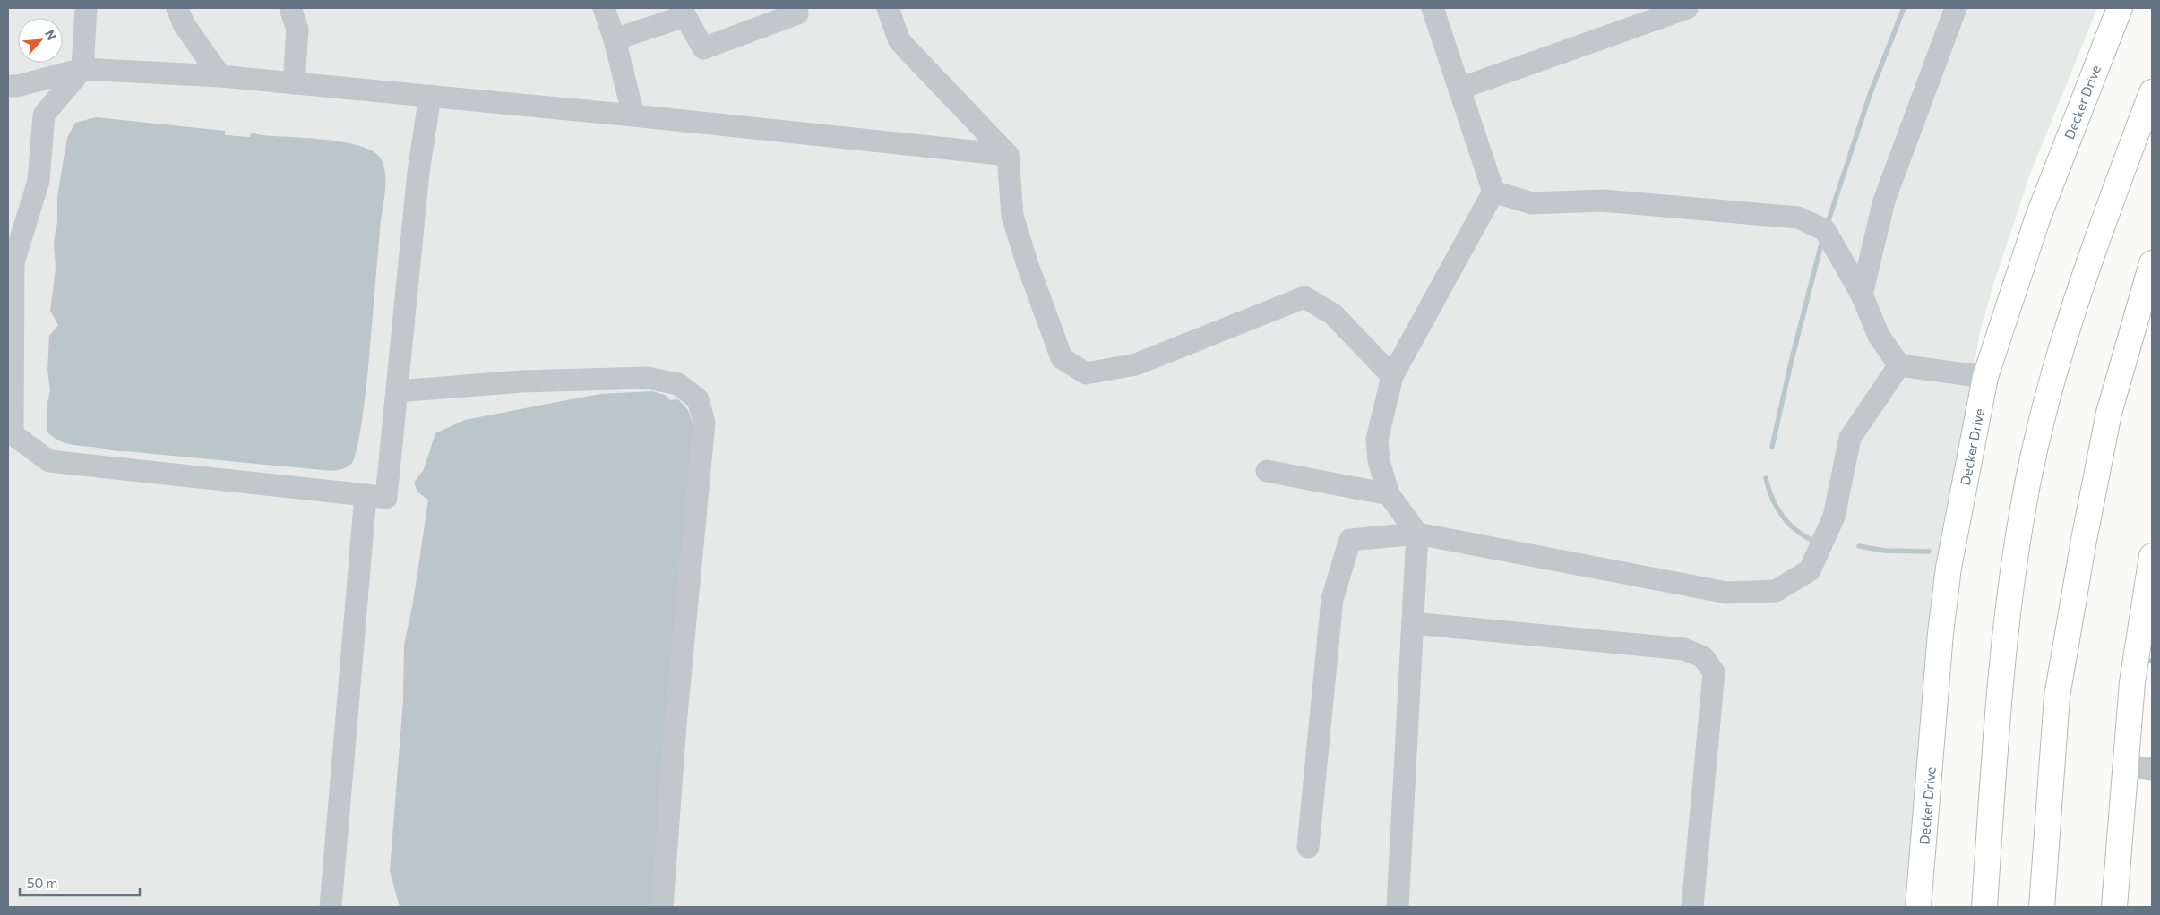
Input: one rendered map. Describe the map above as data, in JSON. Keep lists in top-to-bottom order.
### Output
{
  "streets": {
    "main road": ["Decker Drive"]
  },
  "scale_bar": "50 m",
  "north": "top right"
}
